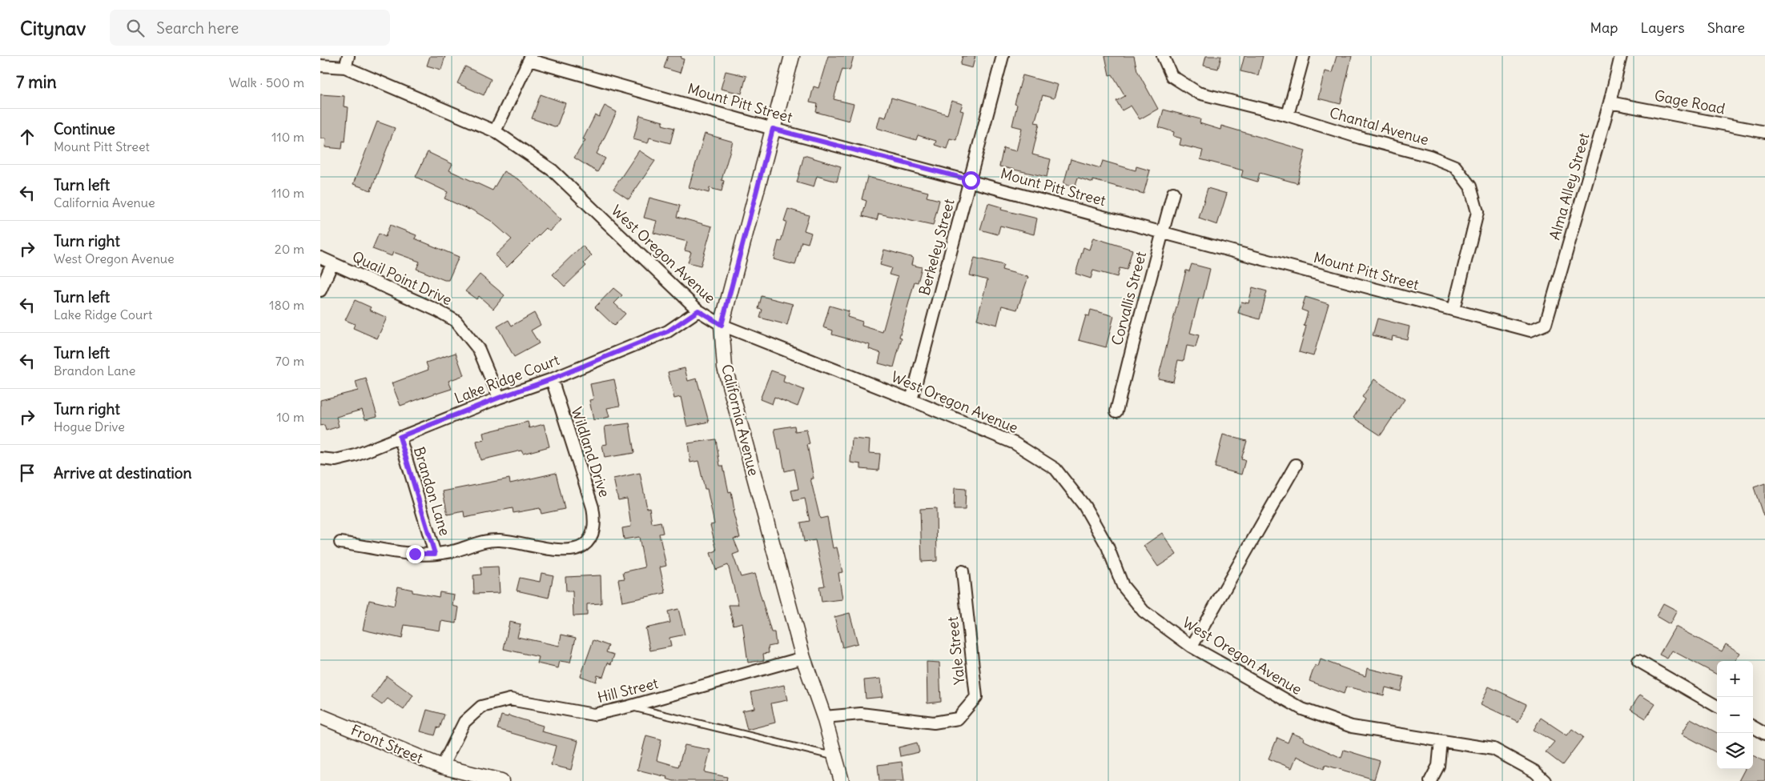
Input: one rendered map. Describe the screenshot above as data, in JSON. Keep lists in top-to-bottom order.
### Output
{
  "streets": {
    "street": [
      "Gage Road",
      "Mount Pitt Street",
      "Chantal Avenue",
      "Alma Alley Street",
      "Berkeley Street",
      "West Oregon Avenue",
      "Quail Point Drive",
      "Corvallis Street",
      "Lake Ridge Court",
      "California Avenue",
      "Wildland Drive",
      "Brandon Lane",
      "Yale Street",
      "Hill Street",
      "Front Street"
    ]
  },
  "crossings": [
    ["Gage Road", "Alma Alley Street"],
    ["Mount Pitt Street", "Chantal Avenue"],
    ["Mount Pitt Street", "Alma Alley Street"],
    ["Mount Pitt Street", "Berkeley Street"],
    ["Mount Pitt Street", "Corvallis Street"],
    ["Mount Pitt Street", "California Avenue"],
    ["Berkeley Street", "West Oregon Avenue"],
    ["West Oregon Avenue", "Lake Ridge Court"],
    ["West Oregon Avenue", "California Avenue"],
    ["Quail Point Drive", "Lake Ridge Court"],
    ["Lake Ridge Court", "Wildland Drive"],
    ["Lake Ridge Court", "Brandon Lane"],
    ["California Avenue", "Yale Street"],
    ["California Avenue", "Hill Street"],
    ["Wildland Drive", "Brandon Lane"],
    ["Hill Street", "Front Street"]
  ],
  "page": {
    "header": "Citynav",
    "search": "Search here",
    "nav": ["Map", "Layers", "Share"],
    "heading": ["7 min", "Walk · 500 m"],
    "list": [
      ["Continue", "Mount Pitt Street", "110 m"],
      ["Turn left", "California Avenue", "110 m"],
      ["Turn right", "West Oregon Avenue", "20 m"],
      ["Turn left", "Lake Ridge Court", "180 m"],
      ["Turn left", "Brandon Lane", "70 m"],
      ["Turn right", "Hogue Drive", "10 m"],
      "Arrive at destination"
    ],
    "map_buttons": ["+", "−"]
  }
}
